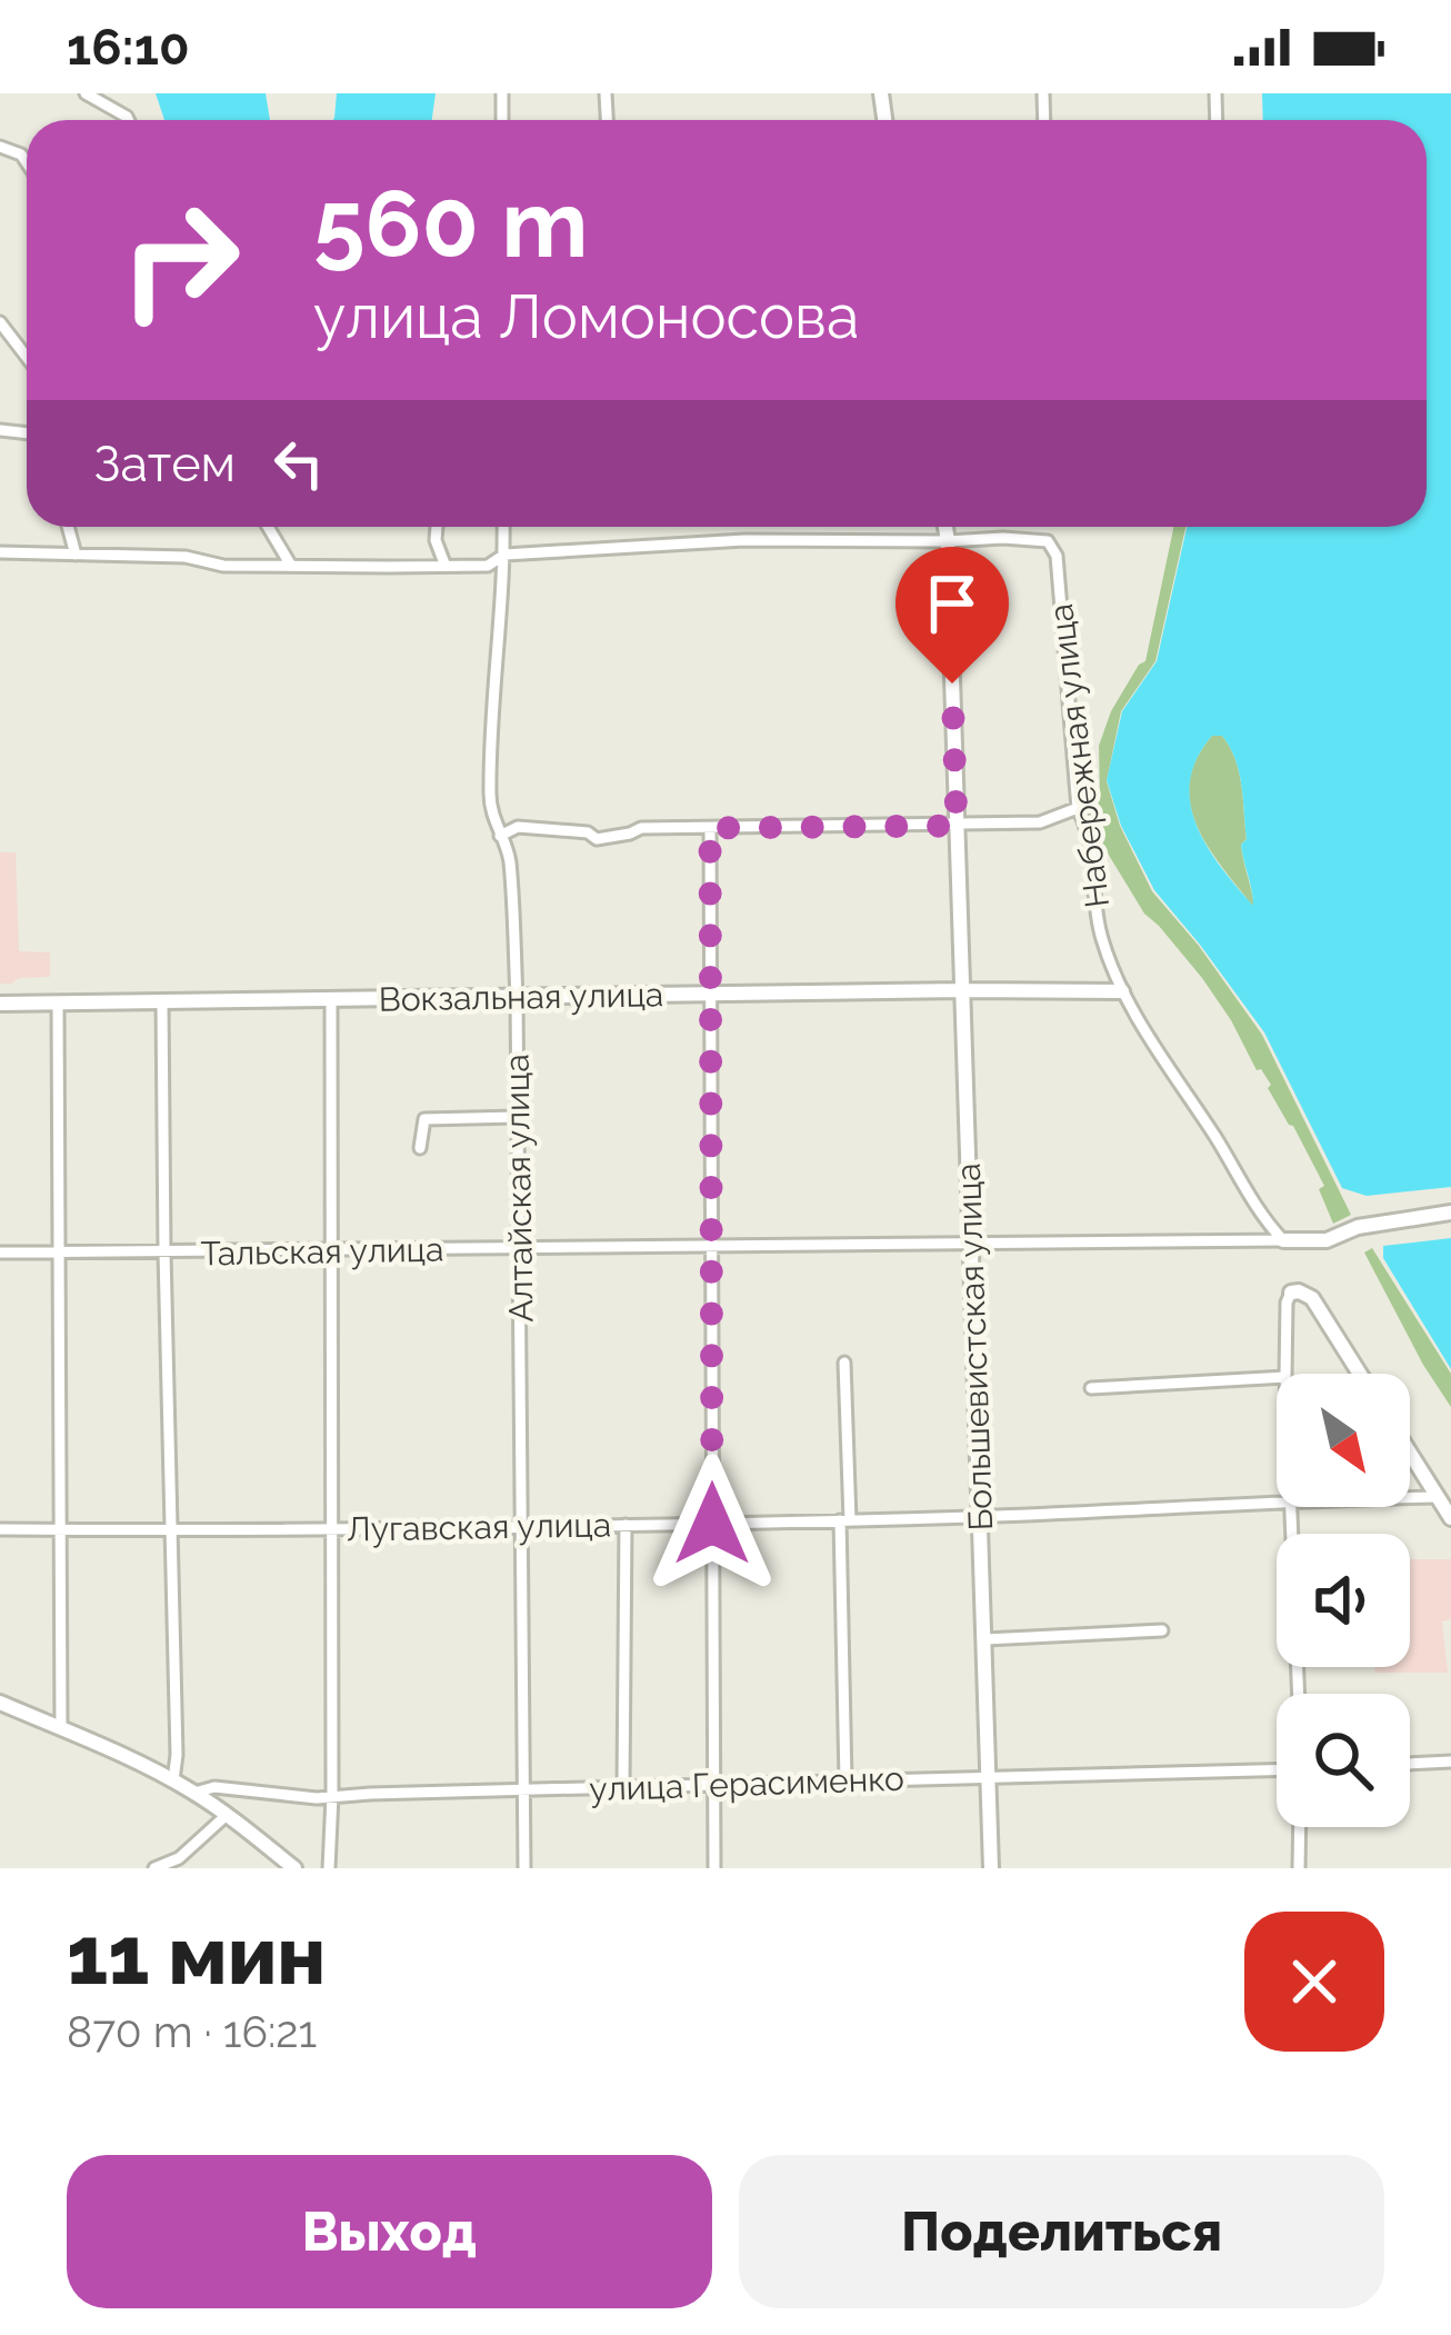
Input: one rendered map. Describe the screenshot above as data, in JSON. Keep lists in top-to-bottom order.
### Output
{
  "streets": {
    "main road": ["Вокзальная улица", "Большевистская улица"],
    "street": [
      "Набережная улица",
      "Алтайская улица",
      "Тальская улица",
      "Лугавская улица",
      "улица Герасименко"
    ]
  },
  "crossings": [
    ["Набережная улица", "Вокзальная улица"],
    ["Набережная улица", "Тальская улица"],
    ["Набережная улица", "Большевистская улица"],
    ["Вокзальная улица", "Алтайская улица"],
    ["Вокзальная улица", "Большевистская улица"],
    ["Алтайская улица", "Тальская улица"],
    ["Алтайская улица", "Лугавская улица"],
    ["Алтайская улица", "улица Герасименко"],
    ["Тальская улица", "Большевистская улица"],
    ["Большевистская улица", "Лугавская улица"],
    ["Большевистская улица", "улица Герасименко"]
  ],
  "north": "bottom right",
  "page": {
    "status": "16:10",
    "turn": ["560 m", "улица Ломоносова"],
    "then": "Затем",
    "heading": ["11 мин", "870 m · 16:21"],
    "buttons": ["Выход", "Поделиться"]
  }
}
